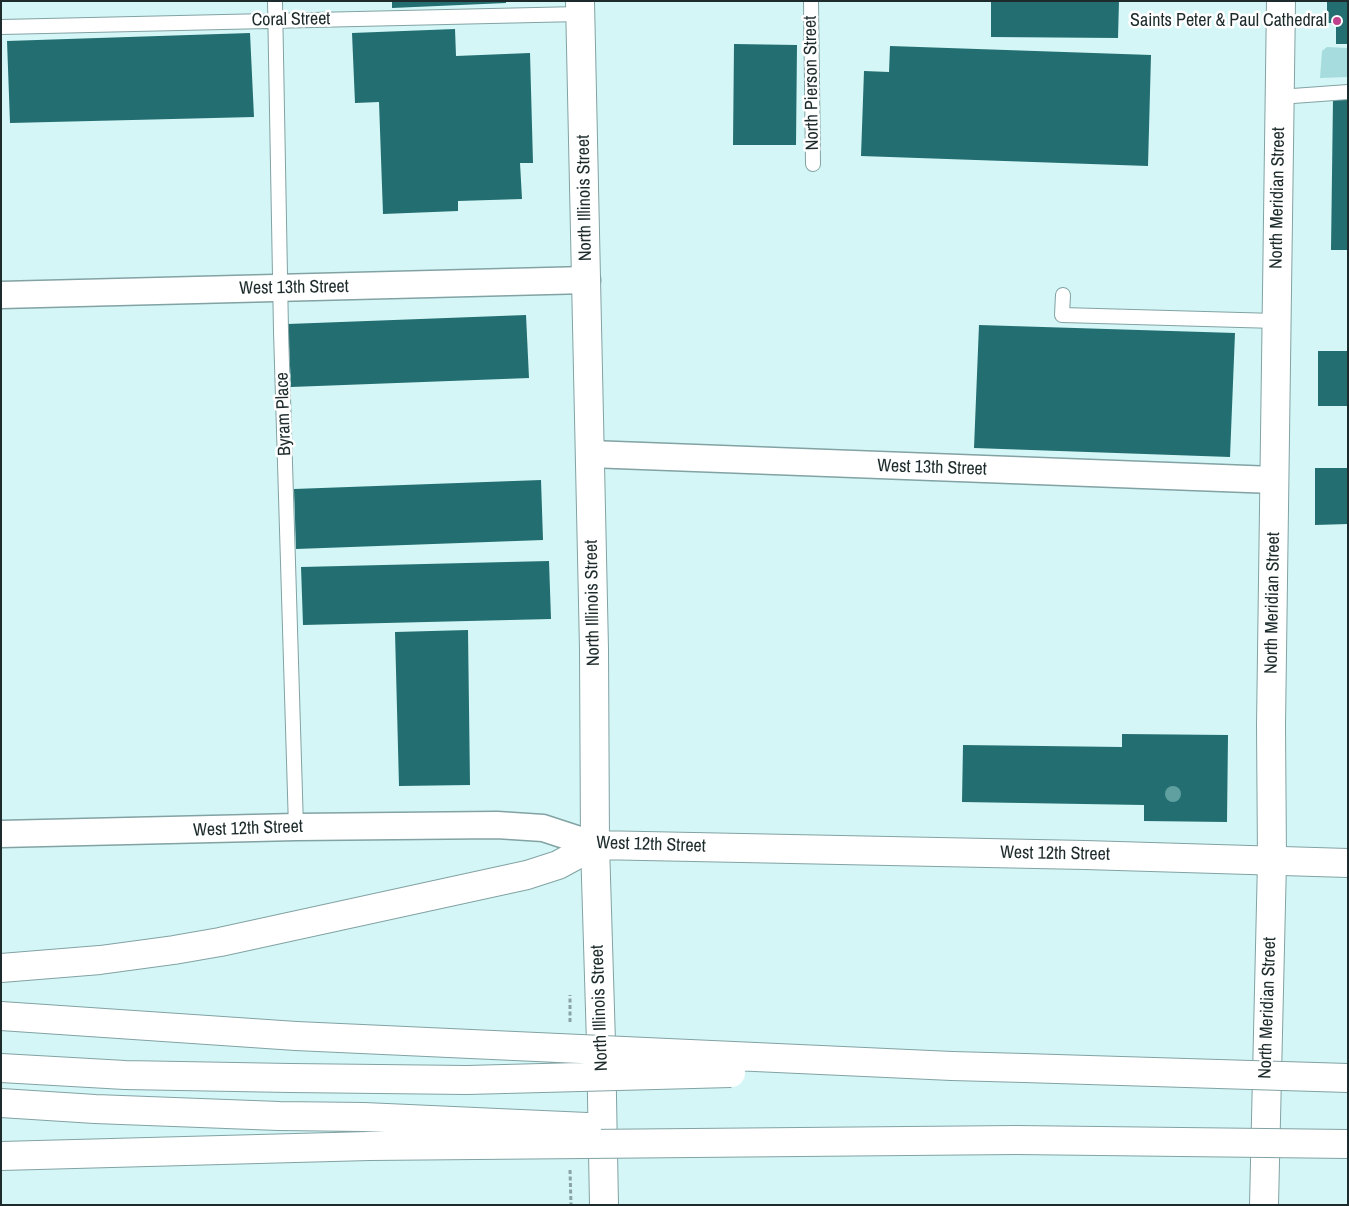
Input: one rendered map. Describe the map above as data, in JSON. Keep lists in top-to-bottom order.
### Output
{
  "streets": {
    "main road": ["North Illinois Street", "North Meridian Street", "West 12th Street"],
    "street": ["West 13th Street"],
    "lane": ["Coral Street", "North Pierson Street", "Byram Place"]
  },
  "crossings": [
    ["Coral Street", "North Illinois Street"],
    ["Coral Street", "Byram Place"],
    ["North Illinois Street", "West 13th Street"],
    ["North Illinois Street", "West 12th Street"],
    ["North Meridian Street", "West 13th Street"],
    ["North Meridian Street", "West 12th Street"],
    ["West 13th Street", "Byram Place"],
    ["Byram Place", "West 12th Street"]
  ],
  "places": ["Saints Peter & Paul Cathedral"]
}
